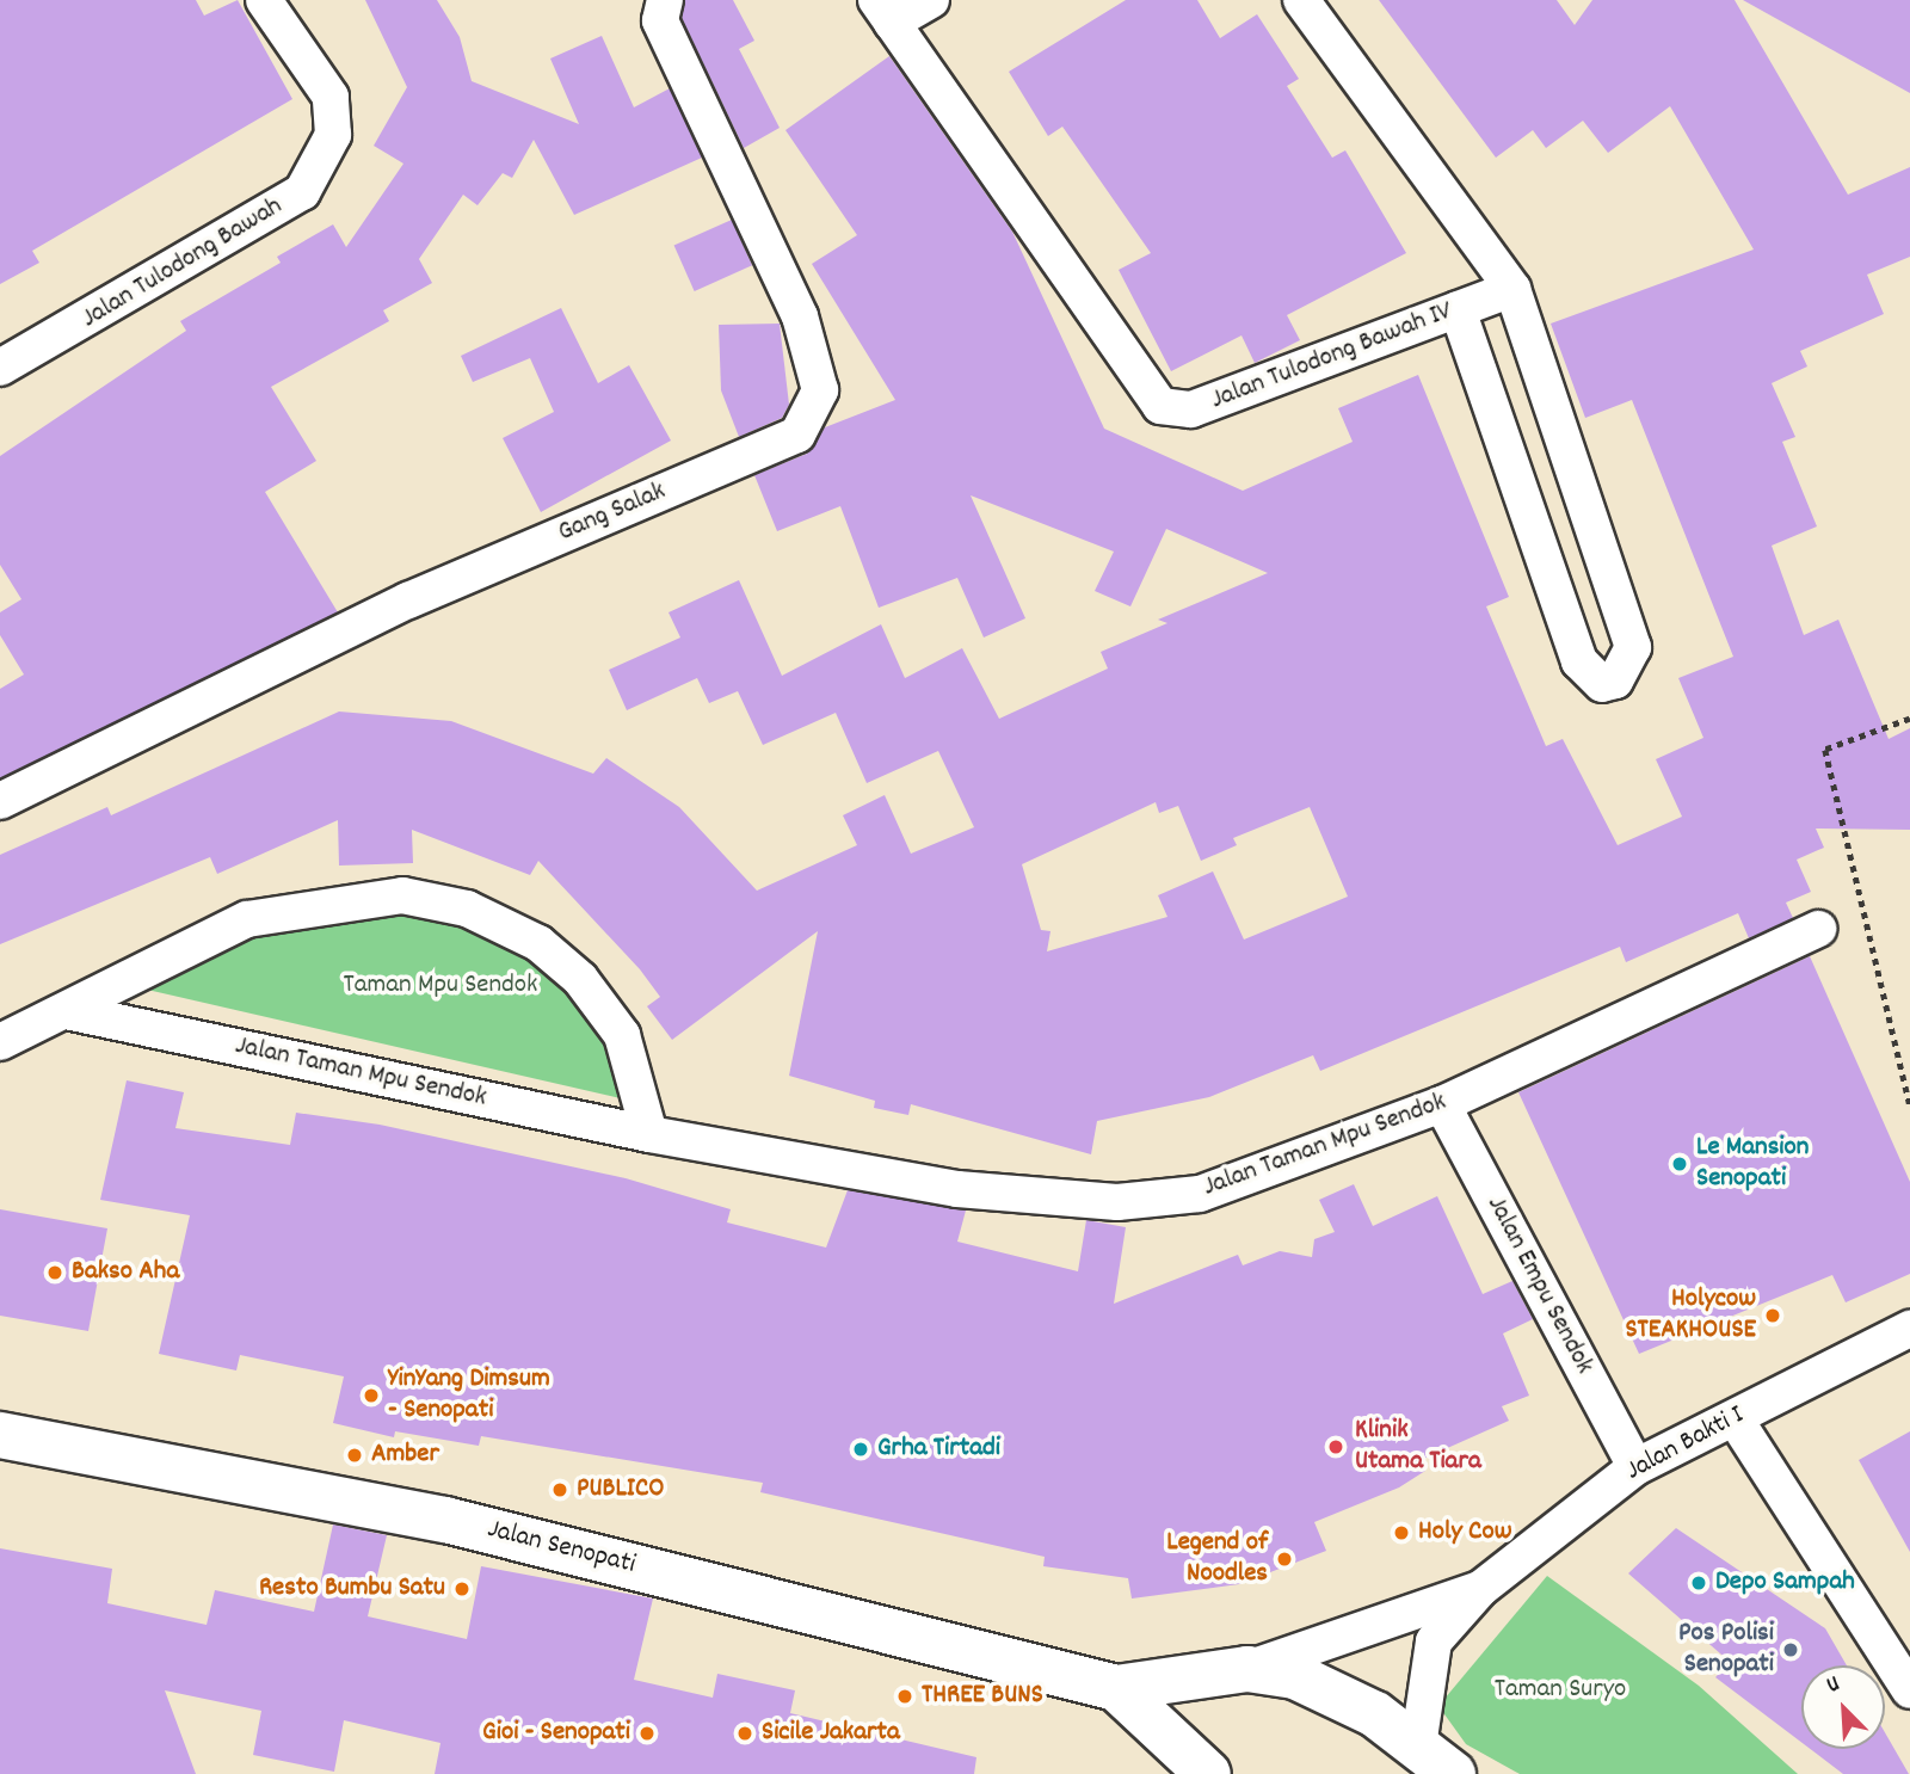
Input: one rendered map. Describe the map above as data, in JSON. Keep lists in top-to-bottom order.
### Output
{
  "streets": {
    "main road": ["Jalan Senopati"],
    "street": [
      "Jalan Tulodong Bawah",
      "Jalan Tulodong Bawah IV",
      "Gang Salak",
      "Jalan Taman Mpu Sendok",
      "Jalan Empu Sendok",
      "Jalan Bakti I"
    ]
  },
  "crossings": [
    ["Jalan Taman Mpu Sendok", "Jalan Empu Sendok"],
    ["Jalan Empu Sendok", "Jalan Bakti I"]
  ],
  "parks": ["Taman Mpu Sendok", "Taman Suryo"],
  "places": [
    "Le Mansion Senopati",
    "Bakso Aha",
    "Holycow STEAKHOUSE",
    "YinYang Dimsum - Senopati",
    "Klinik Utama Tiara",
    "Grha Tirtadi",
    "Amber",
    "PUBLICO",
    "Holy Cow",
    "Legend of Noodles",
    "Depo Sampah",
    "Resto Bumbu Satu",
    "Pos Polisi Senopati",
    "THREE BUNS",
    "Gioi - Senopati",
    "Sicile Jakarta"
  ],
  "north": "top left"
}
